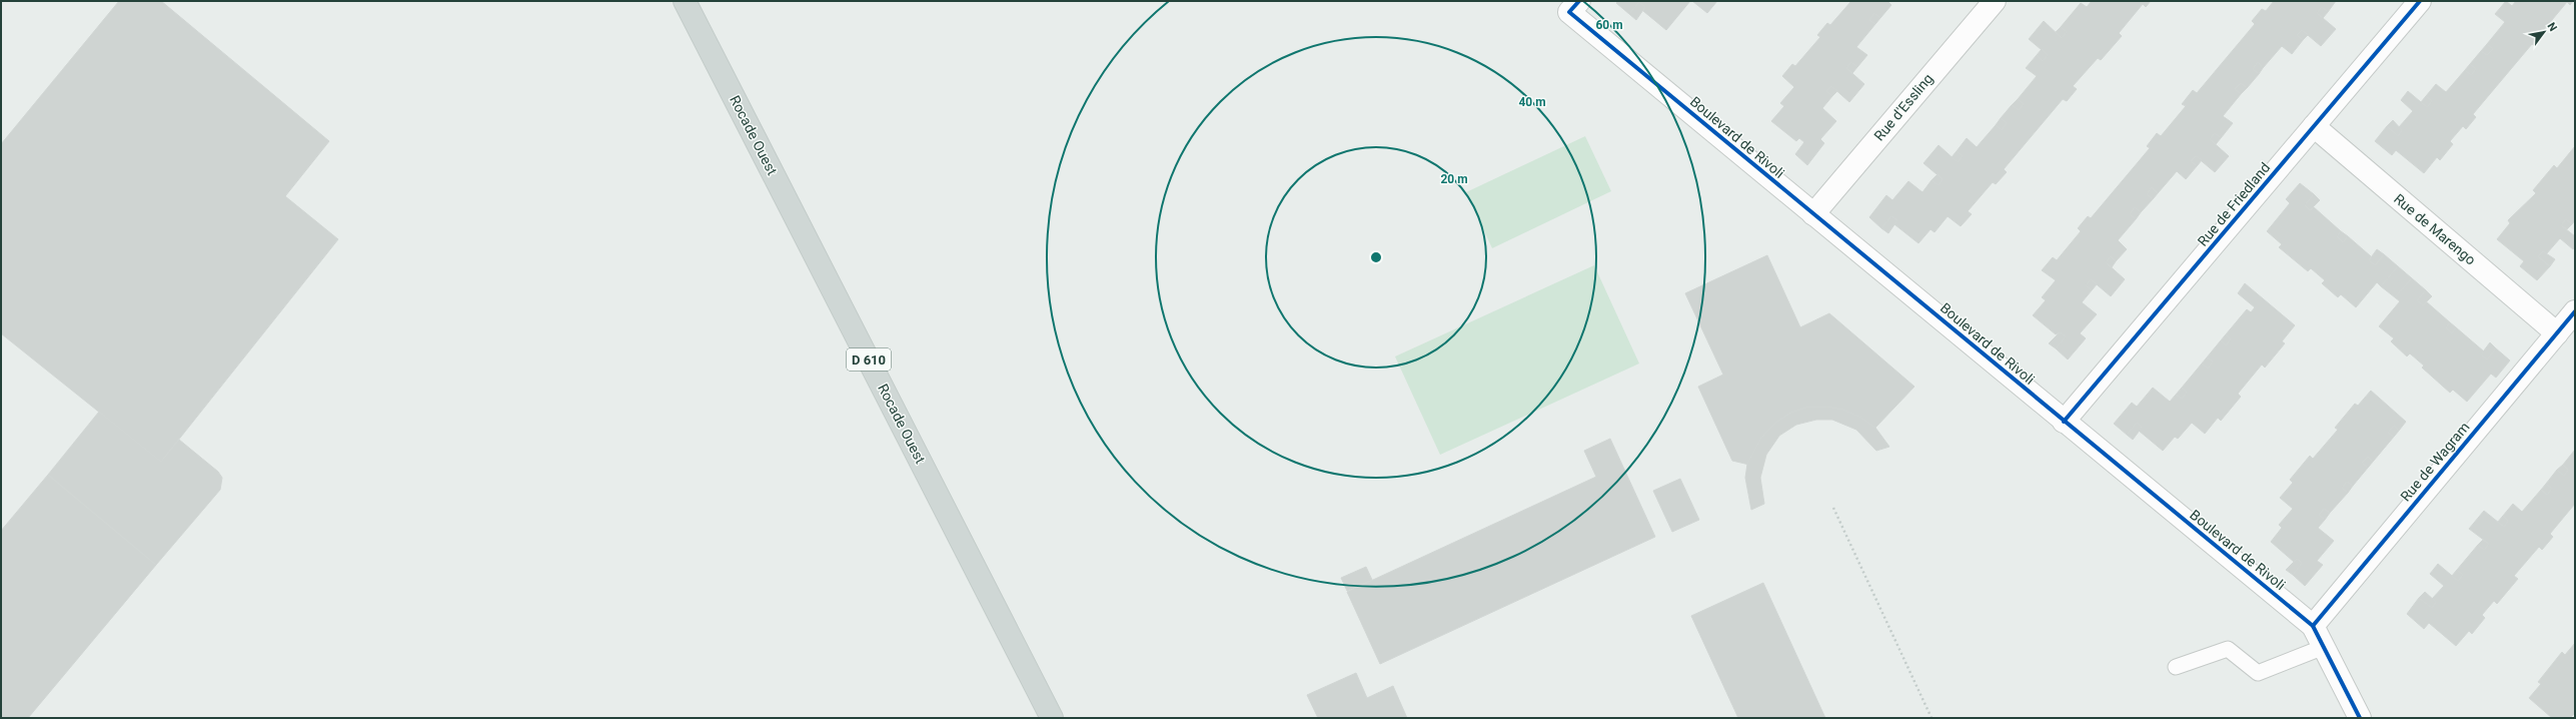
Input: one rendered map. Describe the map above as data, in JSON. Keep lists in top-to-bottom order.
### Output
{
  "streets": {
    "main road": ["Rocade Ouest", "D 610"],
    "street": [
      "Rue d'Essling",
      "Boulevard de Rivoli",
      "Rue de Friedland",
      "Rue de Marengo",
      "Rue de Wagram"
    ]
  },
  "crossings": [
    ["Rue d'Essling", "Boulevard de Rivoli"],
    ["Boulevard de Rivoli", "Rue de Friedland"],
    ["Boulevard de Rivoli", "Rue de Wagram"],
    ["Rue de Friedland", "Rue de Marengo"],
    ["Rue de Marengo", "Rue de Wagram"]
  ],
  "north": "top right",
  "rings": ["60 m", "40 m", "20 m"]
}
